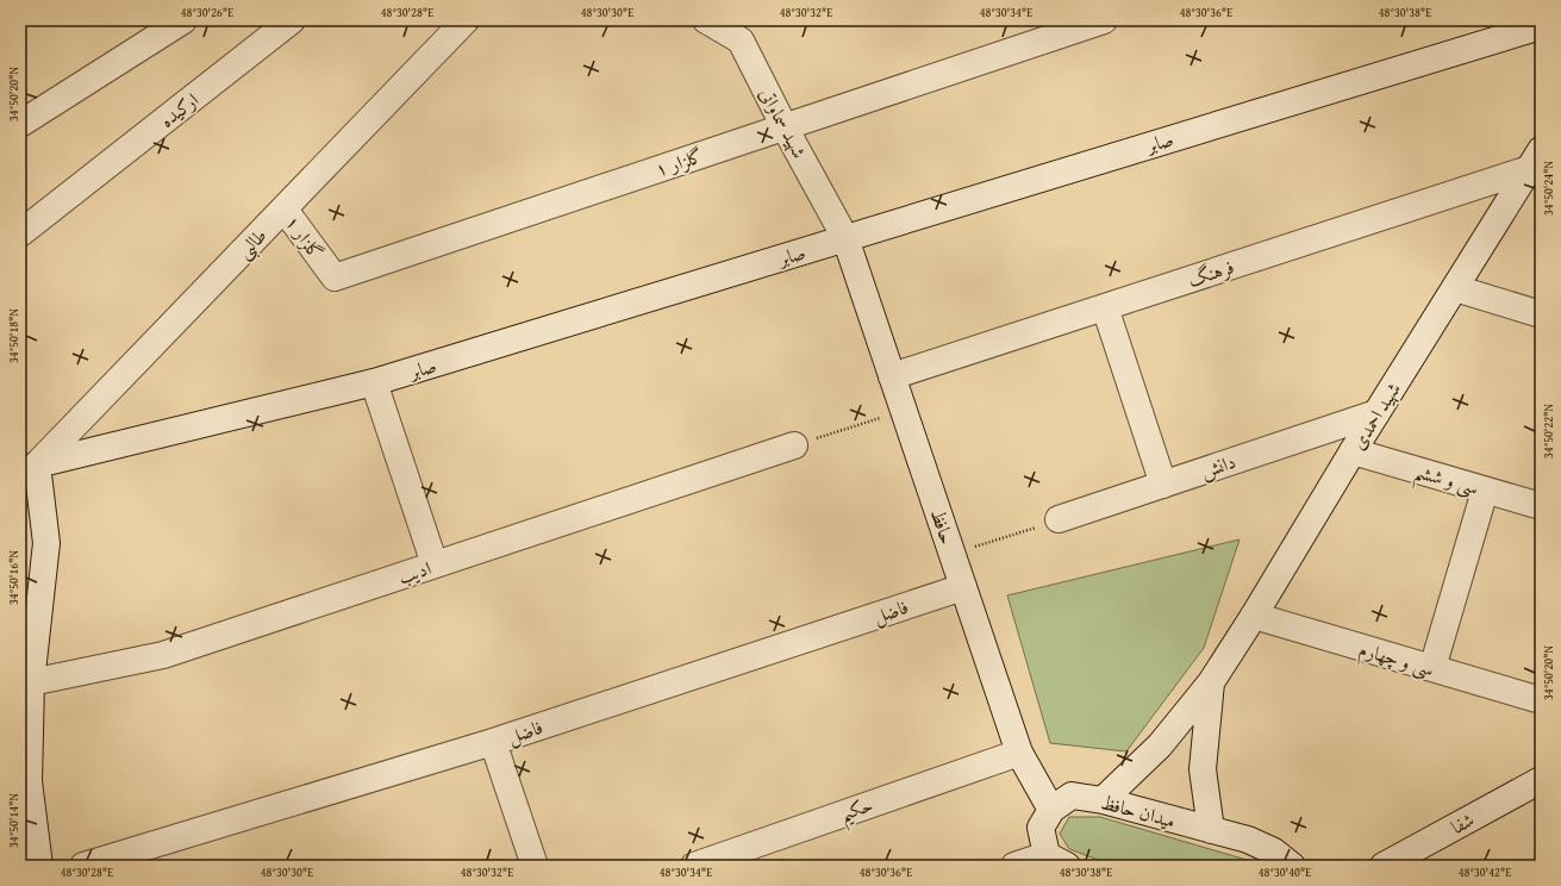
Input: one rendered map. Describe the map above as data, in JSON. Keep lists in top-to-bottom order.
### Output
{
  "streets": {
    "street": [
      "ارکیده",
      "شهید سماواتی",
      "صابر",
      "گلزار ۱",
      "طالبی",
      "فرهنگ",
      "شهید احمدی",
      "دانش",
      "سی و ششم",
      "حافظ",
      "ادیب",
      "فاضل",
      "سی و چهارم",
      "حکیم",
      "میدان حافظ",
      "شفا"
    ]
  },
  "crossings": [
    ["شهید سماواتی", "صابر"],
    ["شهید سماواتی", "گلزار ۱"],
    ["شهید سماواتی", "حافظ"],
    ["صابر", "طالبی"],
    ["صابر", "حافظ"],
    ["گلزار ۱", "طالبی"],
    ["فرهنگ", "شهید احمدی"],
    ["فرهنگ", "حافظ"],
    ["شهید احمدی", "دانش"],
    ["شهید احمدی", "سی و ششم"],
    ["شهید احمدی", "سی و چهارم"],
    ["شهید احمدی", "میدان حافظ"],
    ["حافظ", "فاضل"],
    ["حافظ", "حکیم"],
    ["حافظ", "میدان حافظ"]
  ],
  "coordinates": [
    "48°30'26\"E",
    "48°30'28\"E",
    "48°30'30\"E",
    "48°30'32\"E",
    "48°30'34\"E",
    "48°30'36\"E",
    "48°30'38\"E",
    "34°50'20\"N",
    "34°50'24\"N",
    "34°50'18\"N",
    "34°50'22\"N",
    "34°50'16\"N",
    "34°50'14\"N",
    "48°30'40\"E",
    "48°30'42\"E"
  ]
}
